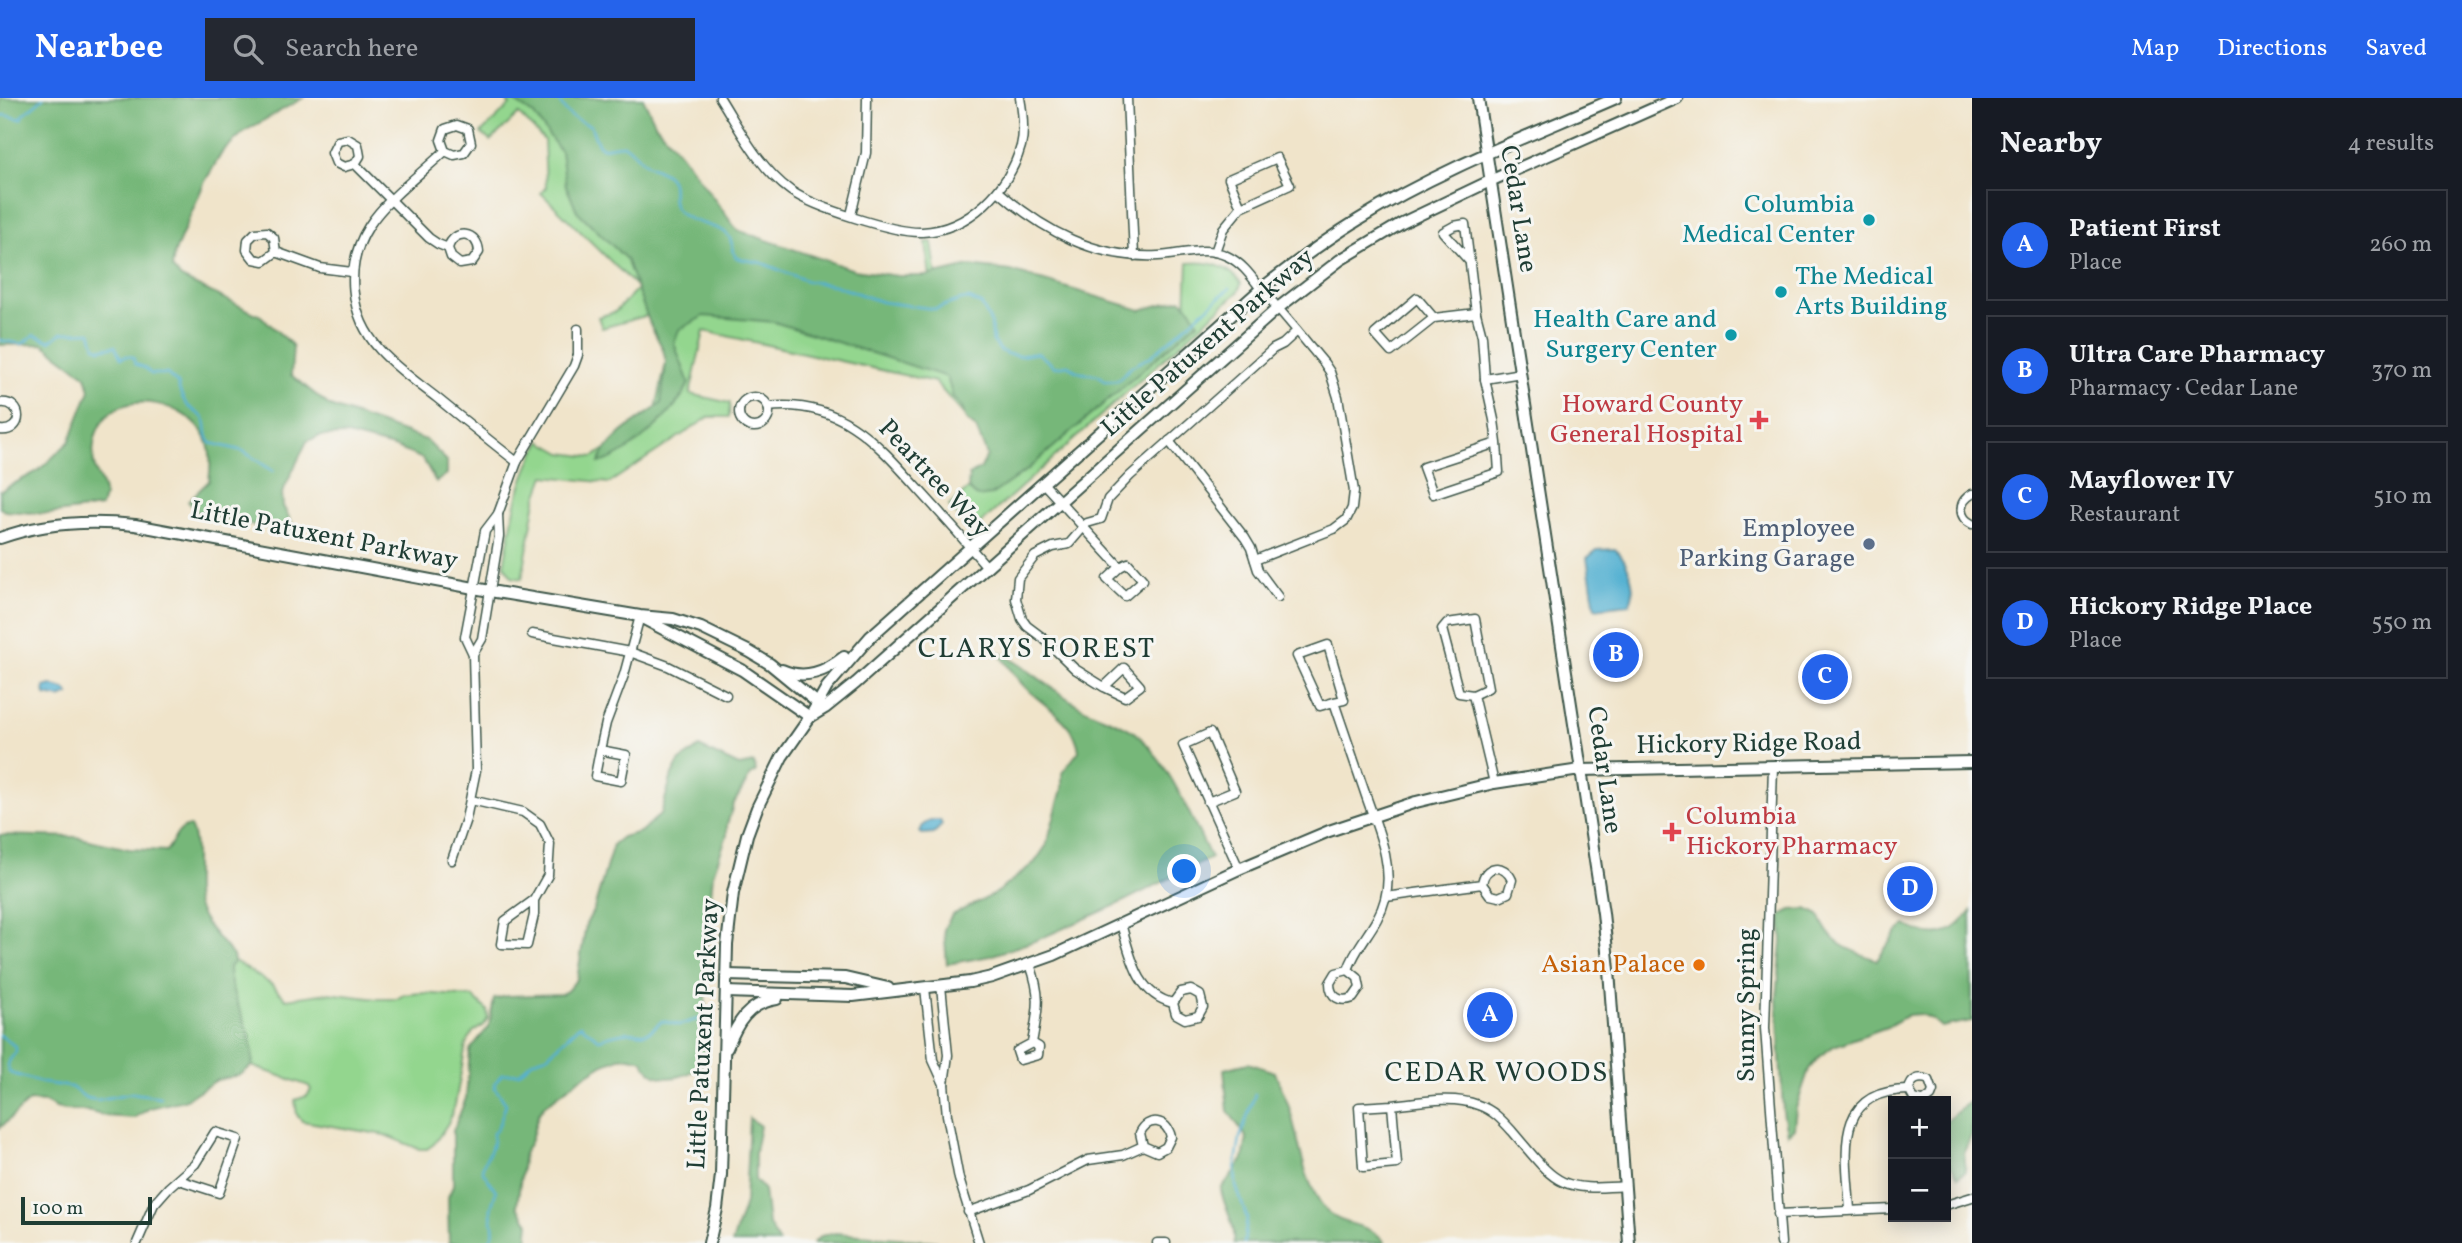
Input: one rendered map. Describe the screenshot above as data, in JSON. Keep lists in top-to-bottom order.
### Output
{
  "streets": {
    "street": [
      "Cedar Lane",
      "Little Patuxent Parkway",
      "Peartree Way",
      "Hickory Ridge Road",
      "Sunny Spring"
    ]
  },
  "crossings": [
    ["Cedar Lane", "Little Patuxent Parkway"],
    ["Cedar Lane", "Hickory Ridge Road"],
    ["Little Patuxent Parkway", "Peartree Way"],
    ["Little Patuxent Parkway", "Hickory Ridge Road"],
    ["Hickory Ridge Road", "Sunny Spring"]
  ],
  "districts": ["CLARYS FOREST", "CEDAR WOODS"],
  "places": {
    "other": [
      "Columbia Medical Center",
      "The Medical Arts Building",
      "Health Care and Surgery Center",
      "Employee Parking Garage",
      "Asian Palace"
    ],
    "health": ["Howard County General Hospital", "Columbia Hickory Pharmacy"]
  },
  "scale_bar": "100 m",
  "page": {
    "header": "Nearbee",
    "search": "Search here",
    "nav": ["Map", "Directions", "Saved"],
    "heading": ["Nearby", "4 results"],
    "list": [
      {
        "mark": "A",
        "name": "Patient First",
        "note": "Place",
        "value": "260 m"
      },
      {
        "mark": "B",
        "name": "Ultra Care Pharmacy",
        "note": "Pharmacy · Cedar Lane",
        "value": "370 m"
      },
      {
        "mark": "C",
        "name": "Mayflower IV",
        "note": "Restaurant",
        "value": "510 m"
      },
      {
        "mark": "D",
        "name": "Hickory Ridge Place",
        "note": "Place",
        "value": "550 m"
      }
    ],
    "pins": [
      "B",
      "C",
      "D",
      "A"
    ],
    "map_buttons": ["+", "−"],
    "scale": "100 m"
  }
}
